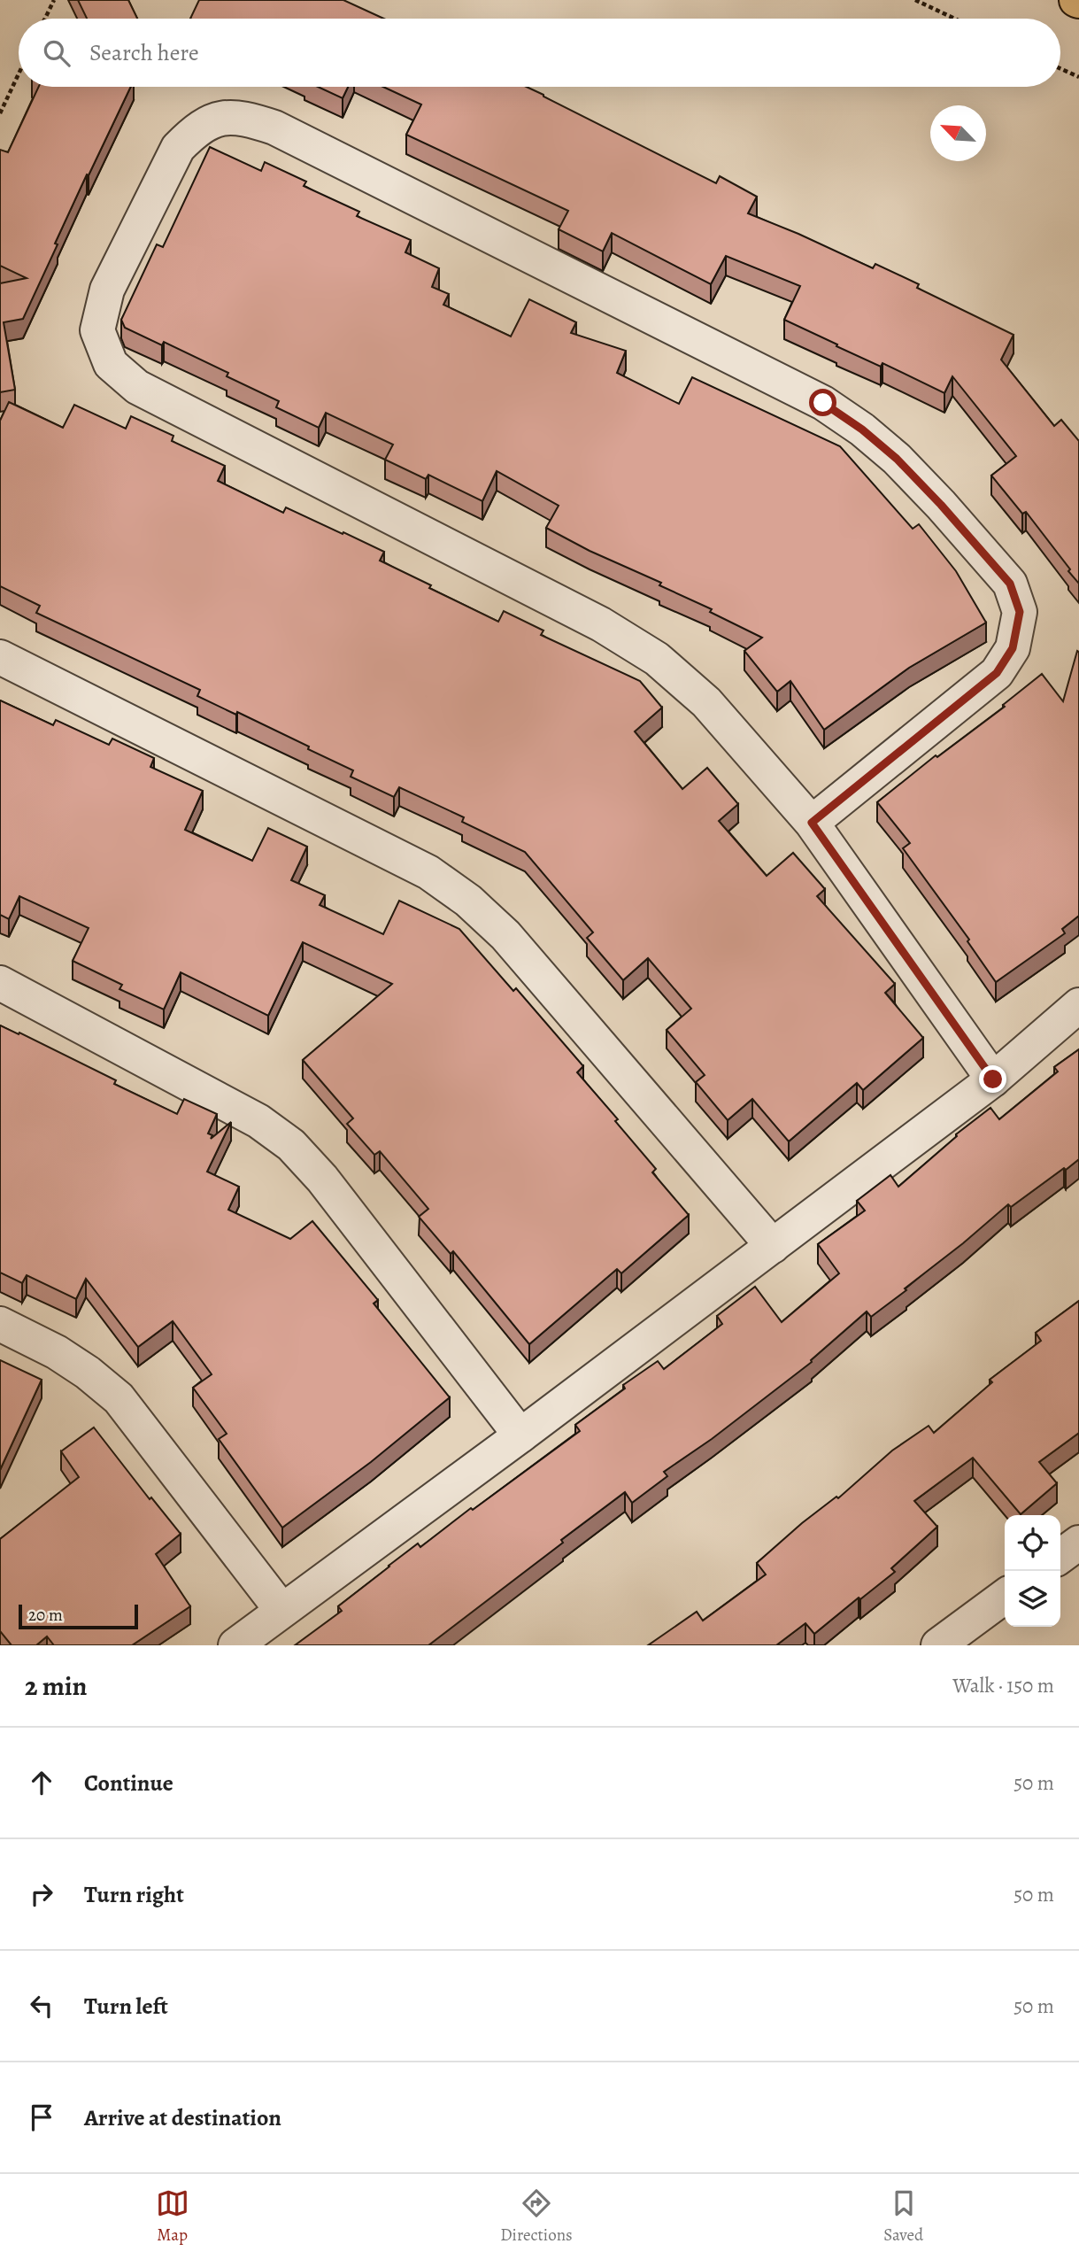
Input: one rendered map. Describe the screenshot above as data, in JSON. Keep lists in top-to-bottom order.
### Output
{
  "scale_bar": "20 m",
  "north": "top left",
  "page": {
    "search": "Search here",
    "scale": "20 m",
    "heading": ["2 min", "Walk · 150 m"],
    "list": [
      ["Continue", "50 m"],
      ["Turn right", "50 m"],
      ["Turn left", "50 m"],
      "Arrive at destination"
    ],
    "nav": ["Map", "Directions", "Saved"]
  }
}
